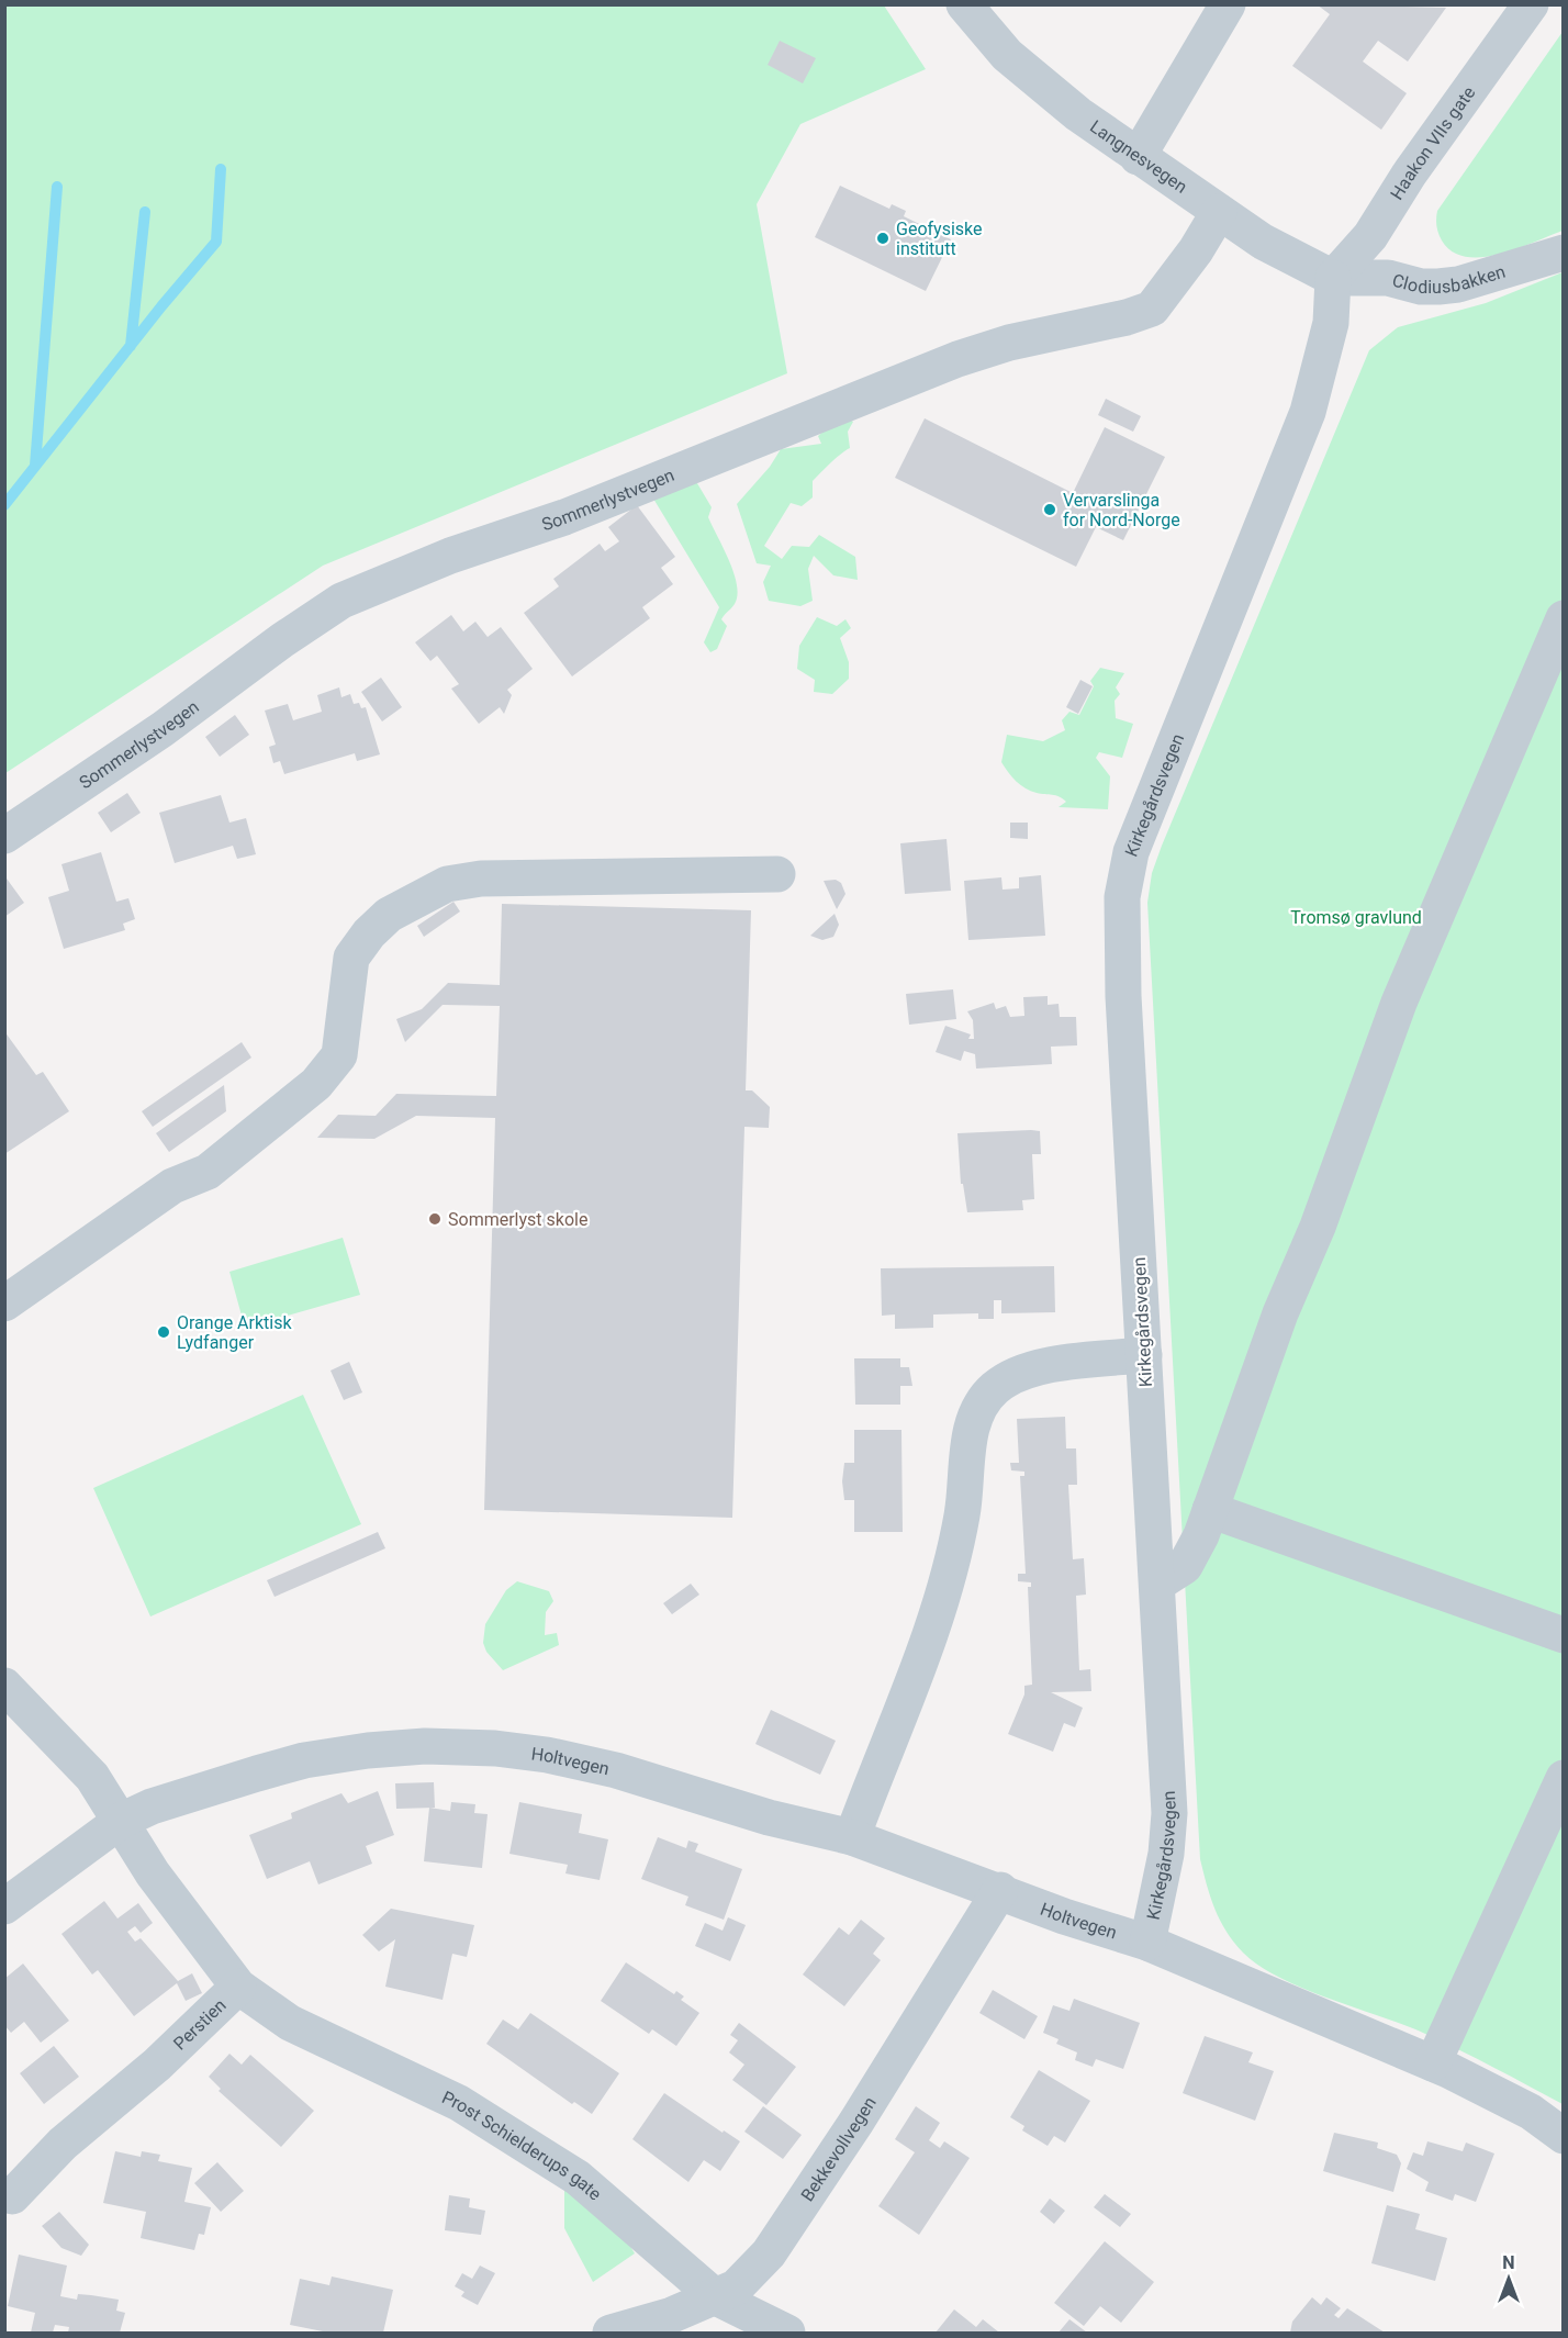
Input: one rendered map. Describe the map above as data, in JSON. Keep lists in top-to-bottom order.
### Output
{
  "streets": {
    "street": [
      "Haakon VIIs gate",
      "Langnesvegen",
      "Clodiusbakken",
      "Sommerlystvegen",
      "Kirkegårdsvegen",
      "Holtvegen",
      "Perstien",
      "Prost Schielderups gate",
      "Bekkevollvegen"
    ]
  },
  "crossings": [
    ["Haakon VIIs gate", "Langnesvegen"],
    ["Haakon VIIs gate", "Clodiusbakken"],
    ["Haakon VIIs gate", "Kirkegårdsvegen"],
    ["Langnesvegen", "Clodiusbakken"],
    ["Langnesvegen", "Sommerlystvegen"],
    ["Langnesvegen", "Kirkegårdsvegen"],
    ["Clodiusbakken", "Kirkegårdsvegen"],
    ["Kirkegårdsvegen", "Holtvegen"],
    ["Holtvegen", "Perstien"],
    ["Holtvegen", "Bekkevollvegen"],
    ["Perstien", "Prost Schielderups gate"],
    ["Prost Schielderups gate", "Bekkevollvegen"]
  ],
  "parks": ["Tromsø gravlund"],
  "places": [
    "Geofysiske institutt",
    "Vervarslinga for Nord-Norge",
    "Sommerlyst skole",
    "Orange Arktisk Lydfanger"
  ],
  "north": "top"
}
